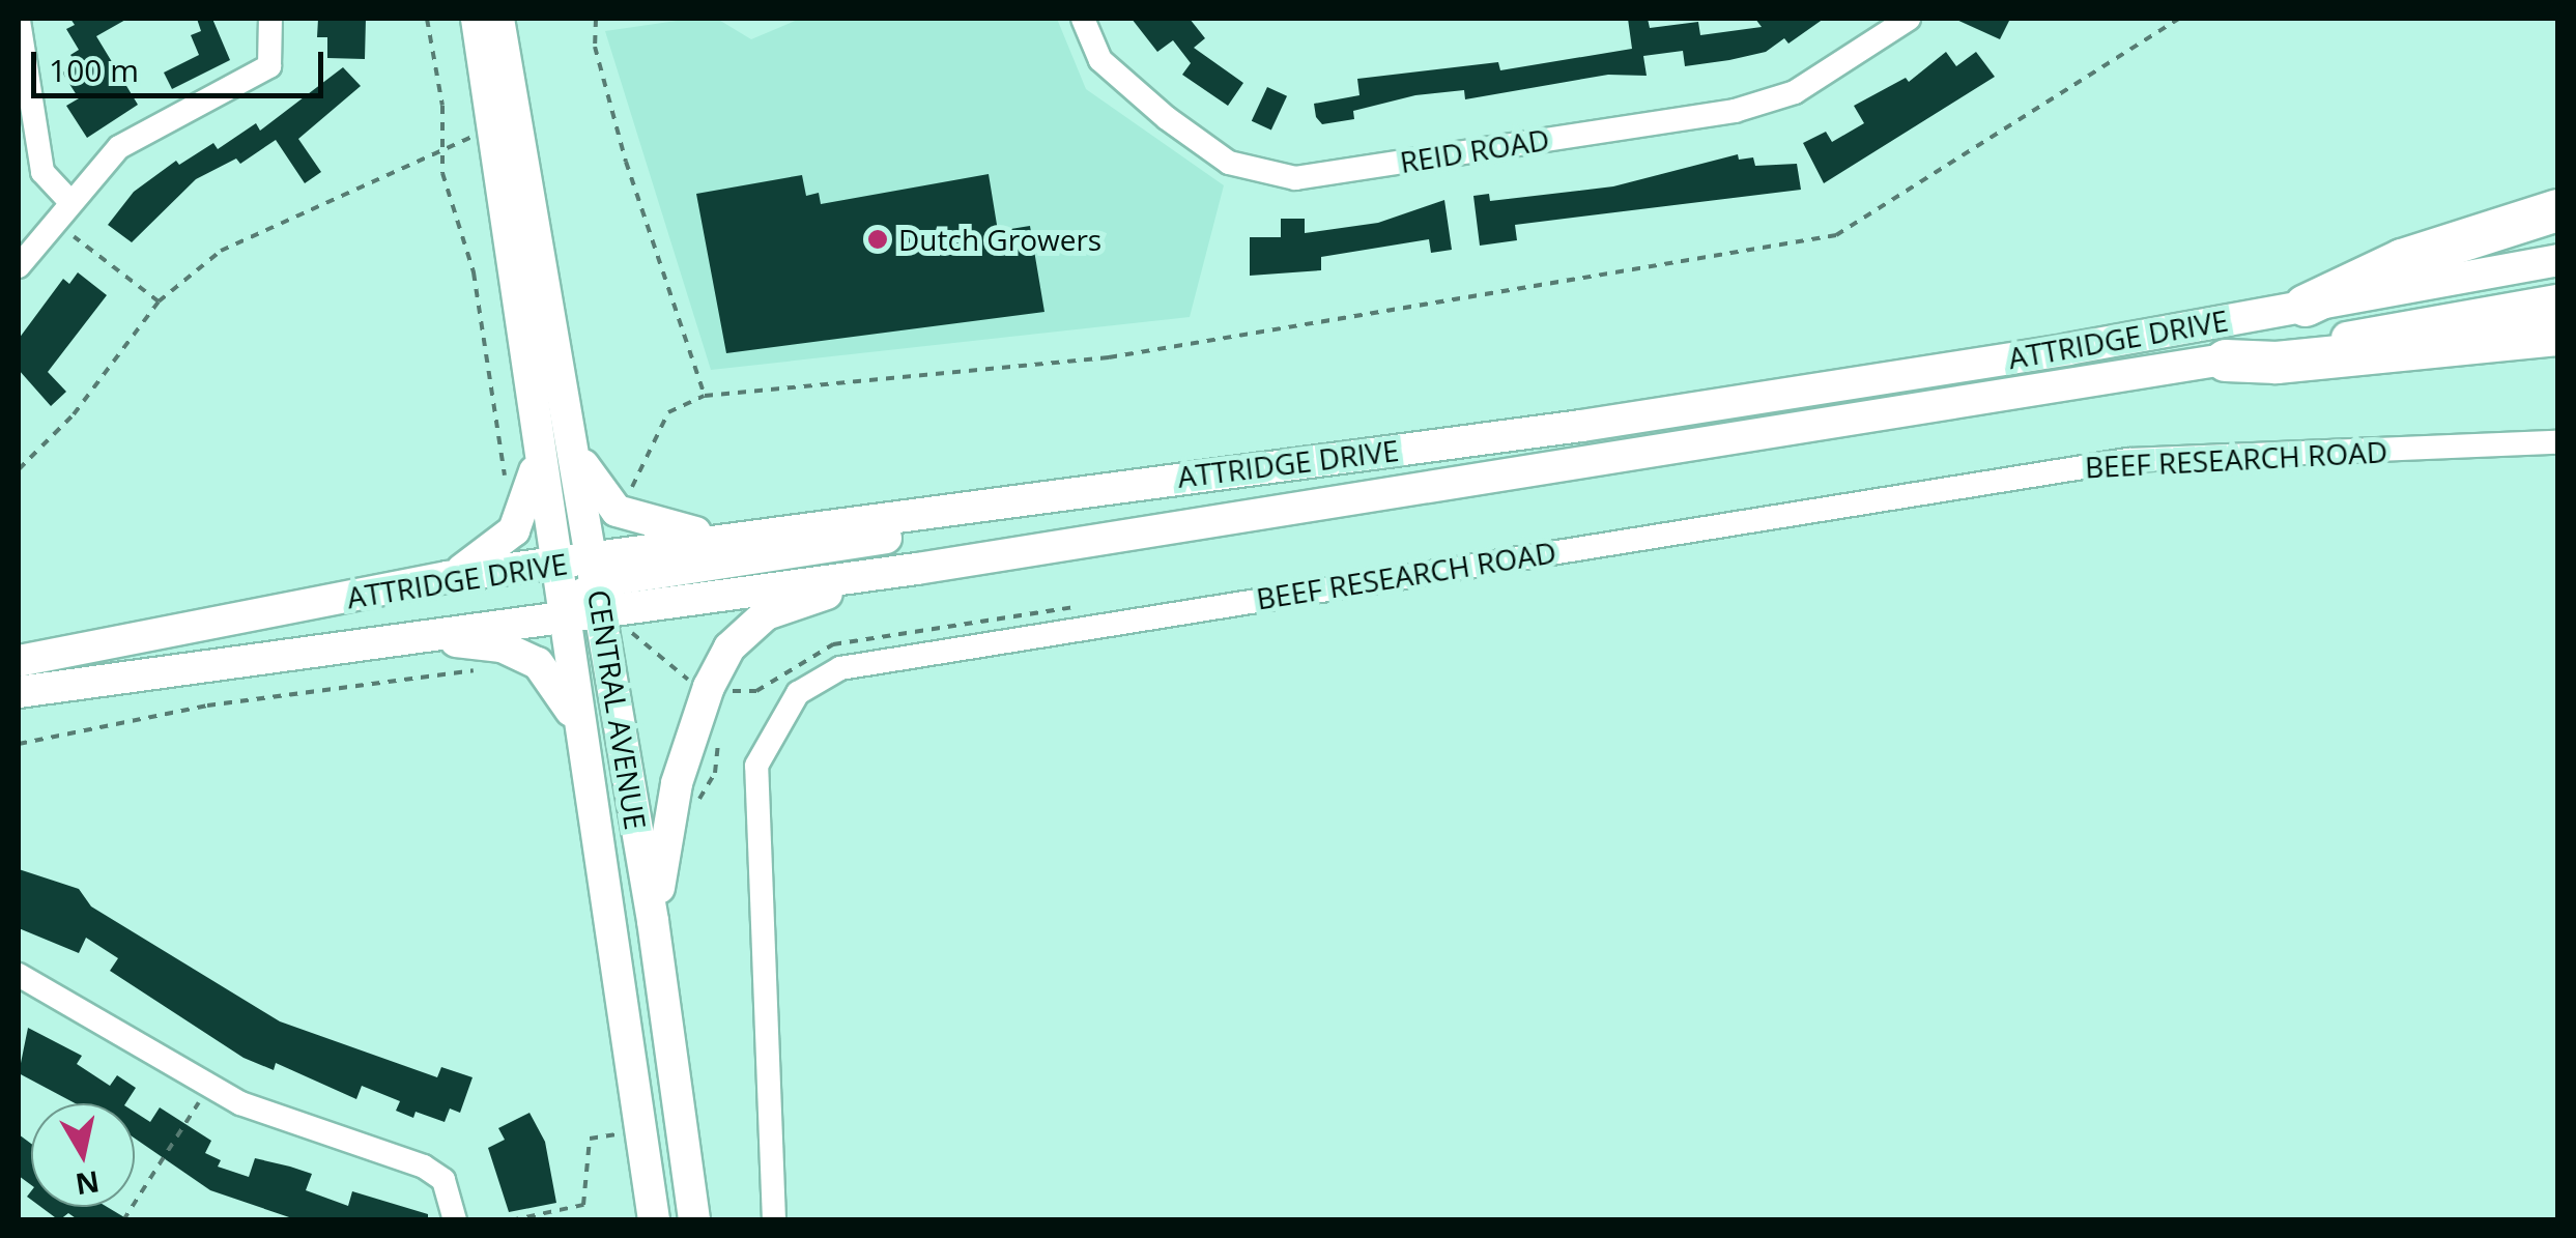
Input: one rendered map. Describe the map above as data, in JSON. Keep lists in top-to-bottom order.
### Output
{
  "streets": {
    "main road": ["ATTRIDGE DRIVE", "CENTRAL AVENUE"],
    "street": ["REID ROAD", "BEEF RESEARCH ROAD"]
  },
  "crossings": [
    ["ATTRIDGE DRIVE", "CENTRAL AVENUE"]
  ],
  "places": ["Dutch Growers"],
  "scale_bar": "100 m",
  "north": "bottom"
}
